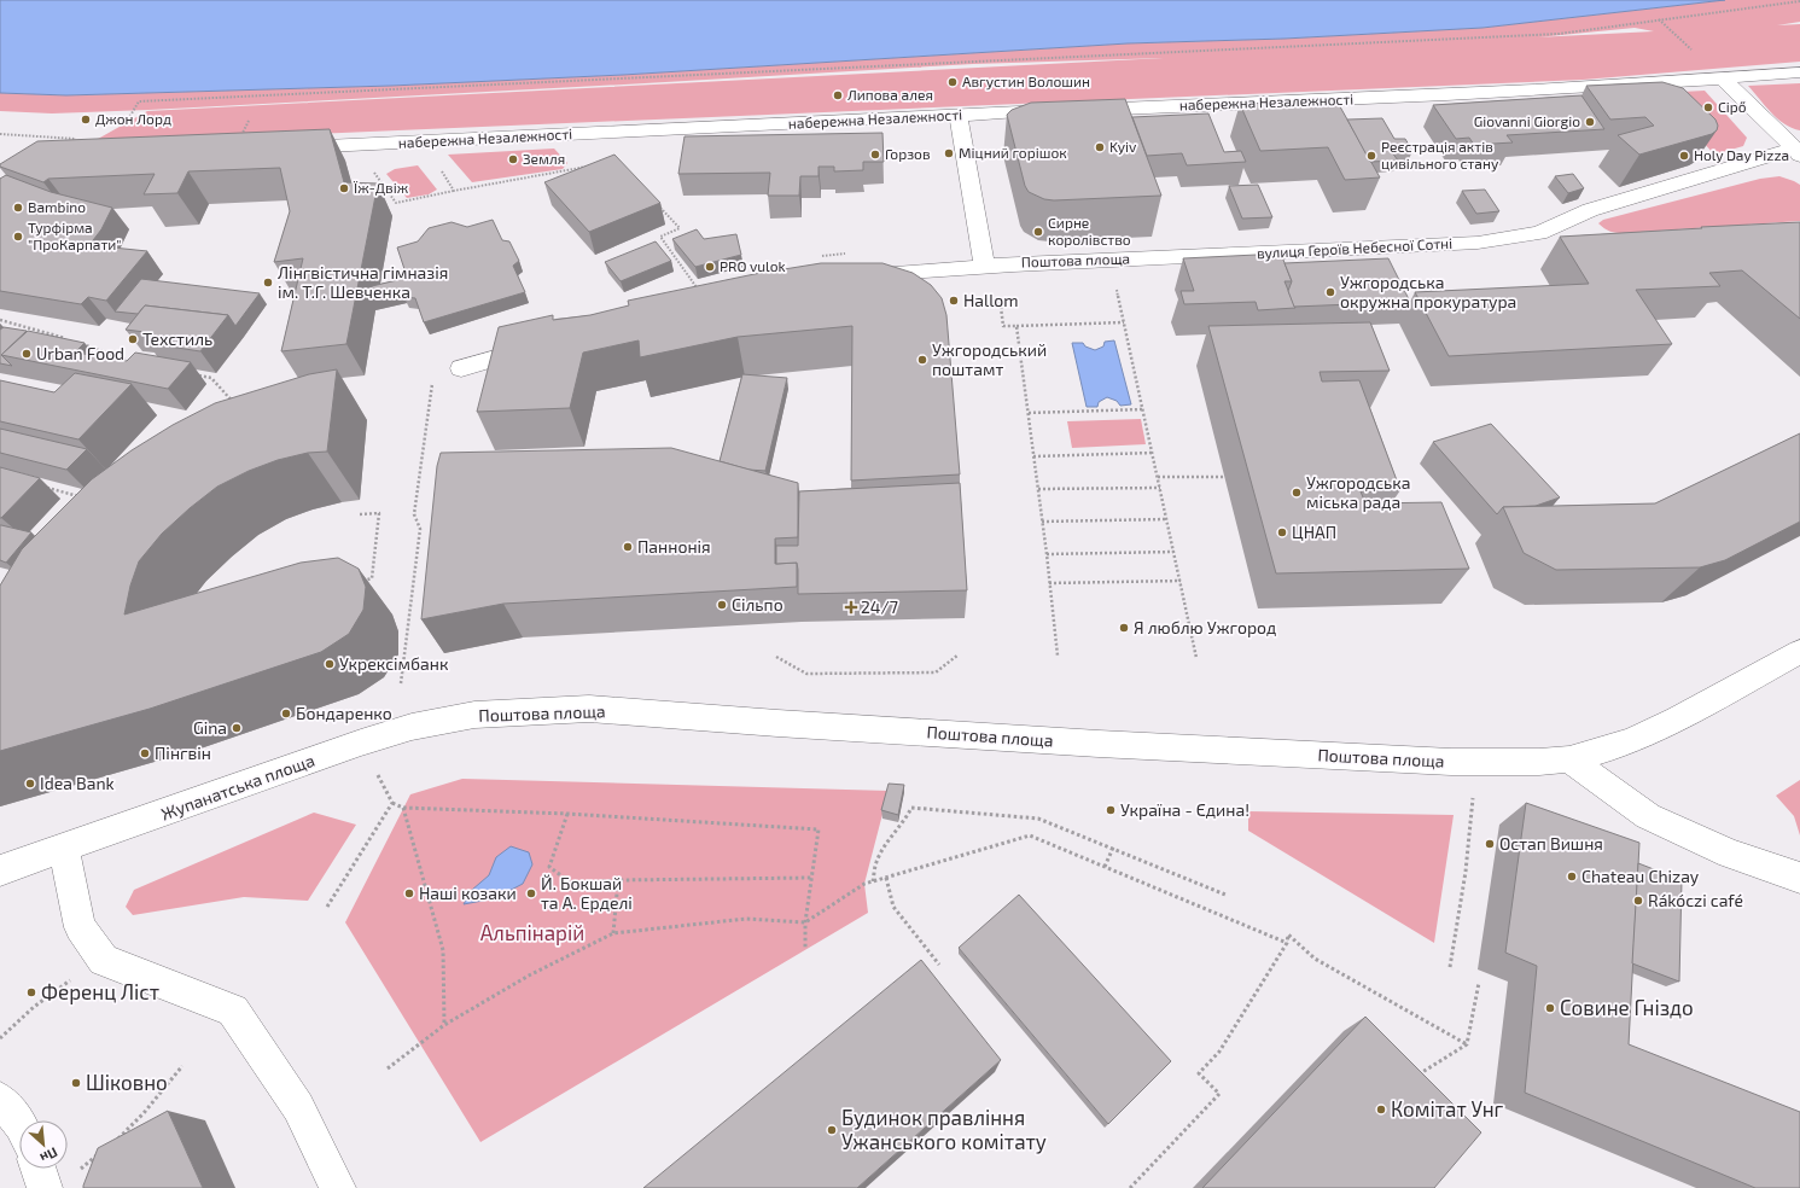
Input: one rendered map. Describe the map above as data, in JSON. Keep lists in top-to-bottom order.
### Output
{
  "streets": {
    "street": [
      "набережна Незалежності",
      "вулиця Героїв Небесної Сотні",
      "Поштова площа",
      "Жупанатська площа"
    ]
  },
  "crossings": [
    ["вулиця Героїв Небесної Сотні", "Поштова площа"],
    ["Поштова площа", "Жупанатська площа"]
  ],
  "parks": ["Альпінарій"],
  "places": {
    "other": [
      "Августин Волошин",
      "Липова алея",
      "Cipő",
      "Джон Лорд",
      "Giovanni Giorgio",
      "Kyiv",
      "Міцний горішок",
      "Горзов",
      "Реєстрація актів цивільного стану",
      "Holy Day Pizza",
      "Земля",
      "Їж-Двіж",
      "Bambino",
      "Сирне королівство",
      "Турфірма \"ПроКарпати\"",
      "PRO vulok",
      "Лінгвістична гімназія ім. Т.Г. Шевченка",
      "Ужгородська окружна прокуратура",
      "Hallom",
      "Техстиль",
      "Urban Food",
      "Ужгородський поштамт",
      "Ужгородська міська рада",
      "ЦНАП",
      "Паннонія",
      "Сільпо",
      "Я люблю Ужгород",
      "Укрексімбанк",
      "Бондаренко",
      "Gina",
      "Пінгвін",
      "Idea Bank",
      "Україна - Єдина!",
      "Остап Вишня",
      "Chateau Chizay",
      "Наші козаки",
      "Й. Бокшай та А. Ерделі",
      "Rákóczi café",
      "Ференц Ліст",
      "Совине Гніздо",
      "Шіковно",
      "Комітат Унг",
      "Будинок правління Ужанського комітату"
    ],
    "health": ["24/7"]
  },
  "north": "bottom right"
}
